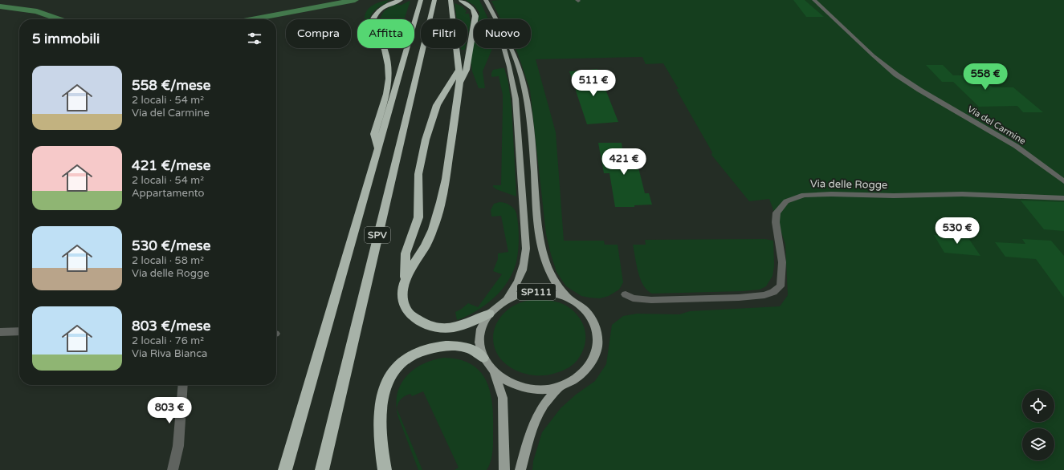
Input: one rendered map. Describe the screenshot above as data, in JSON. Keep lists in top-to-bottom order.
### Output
{
  "streets": {
    "highway": ["SPV"],
    "main road": ["SP111"],
    "street": ["Via del Carmine", "Via delle Rogge"]
  },
  "page": {
    "chip": [
      "Compra",
      "Affitta",
      "Filtri",
      "Nuovo"
    ],
    "heading": "5 immobili",
    "list": [
      {
        "name": "558 €/mese",
        "note": "2 locali · 54 m² · Via del Carmine"
      },
      {
        "name": "421 €/mese",
        "note": "2 locali · 54 m² · Appartamento"
      },
      {
        "name": "530 €/mese",
        "note": "2 locali · 58 m² · Via delle Rogge"
      },
      {
        "name": "803 €/mese",
        "note": "2 locali · 76 m² · Via Riva Bianca"
      }
    ],
    "price": [
      "558 €",
      "511 €",
      "421 €",
      "530 €",
      "803 €"
    ]
  }
}
